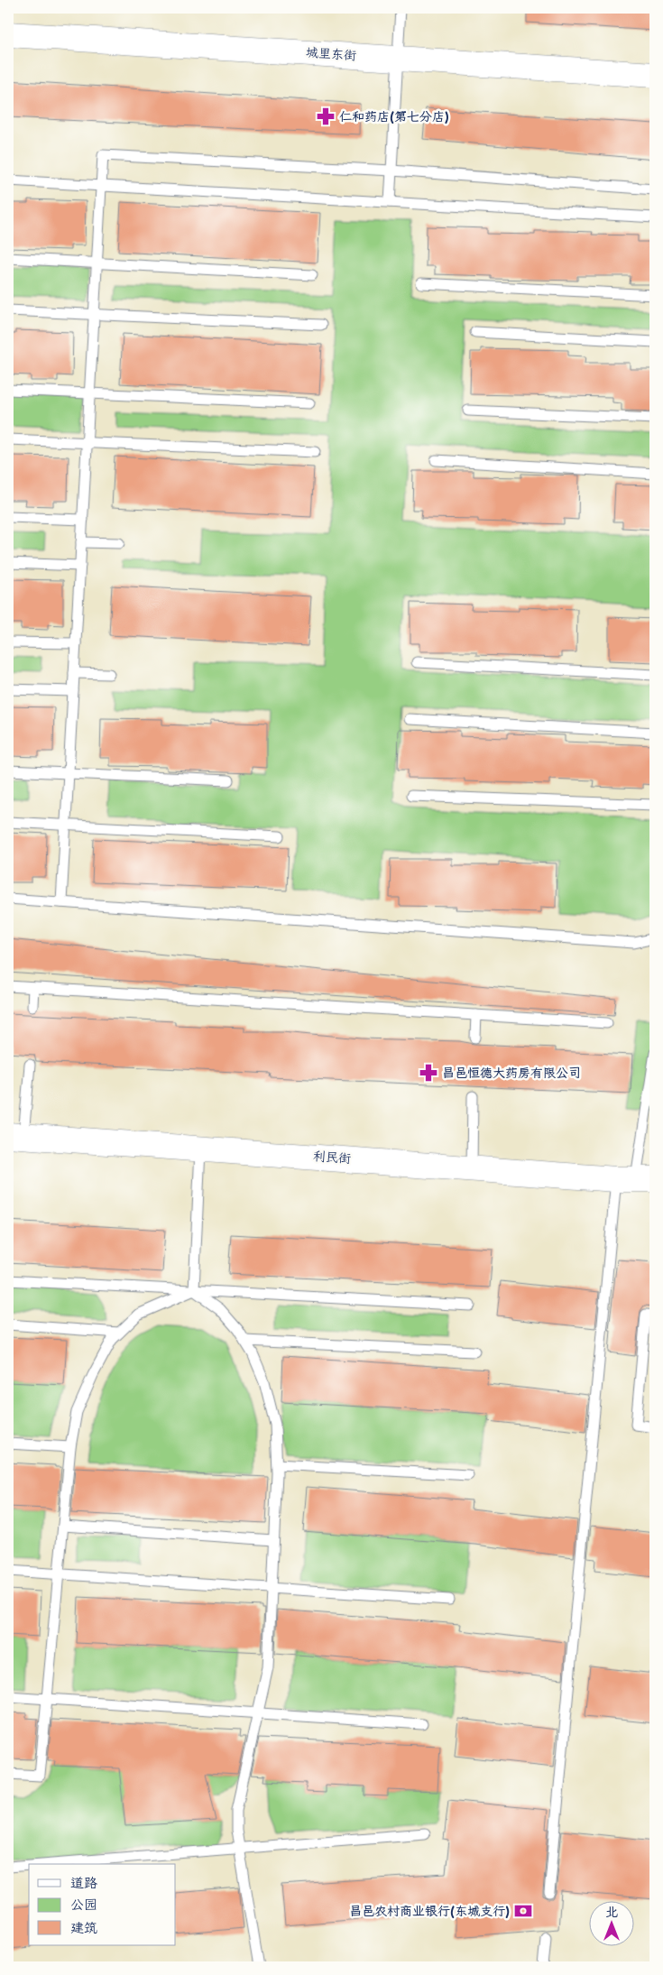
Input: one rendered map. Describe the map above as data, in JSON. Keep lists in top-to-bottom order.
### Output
{
  "streets": {
    "street": ["城里东街", "利民街"]
  },
  "places": {
    "pharmacy": ["仁和药店(第七分店)", "昌邑恒德大药房有限公司"],
    "bank": ["昌邑农村商业银行(东城支行)"]
  },
  "legend": ["道路", "公园", "建筑"],
  "north": "top"
}
